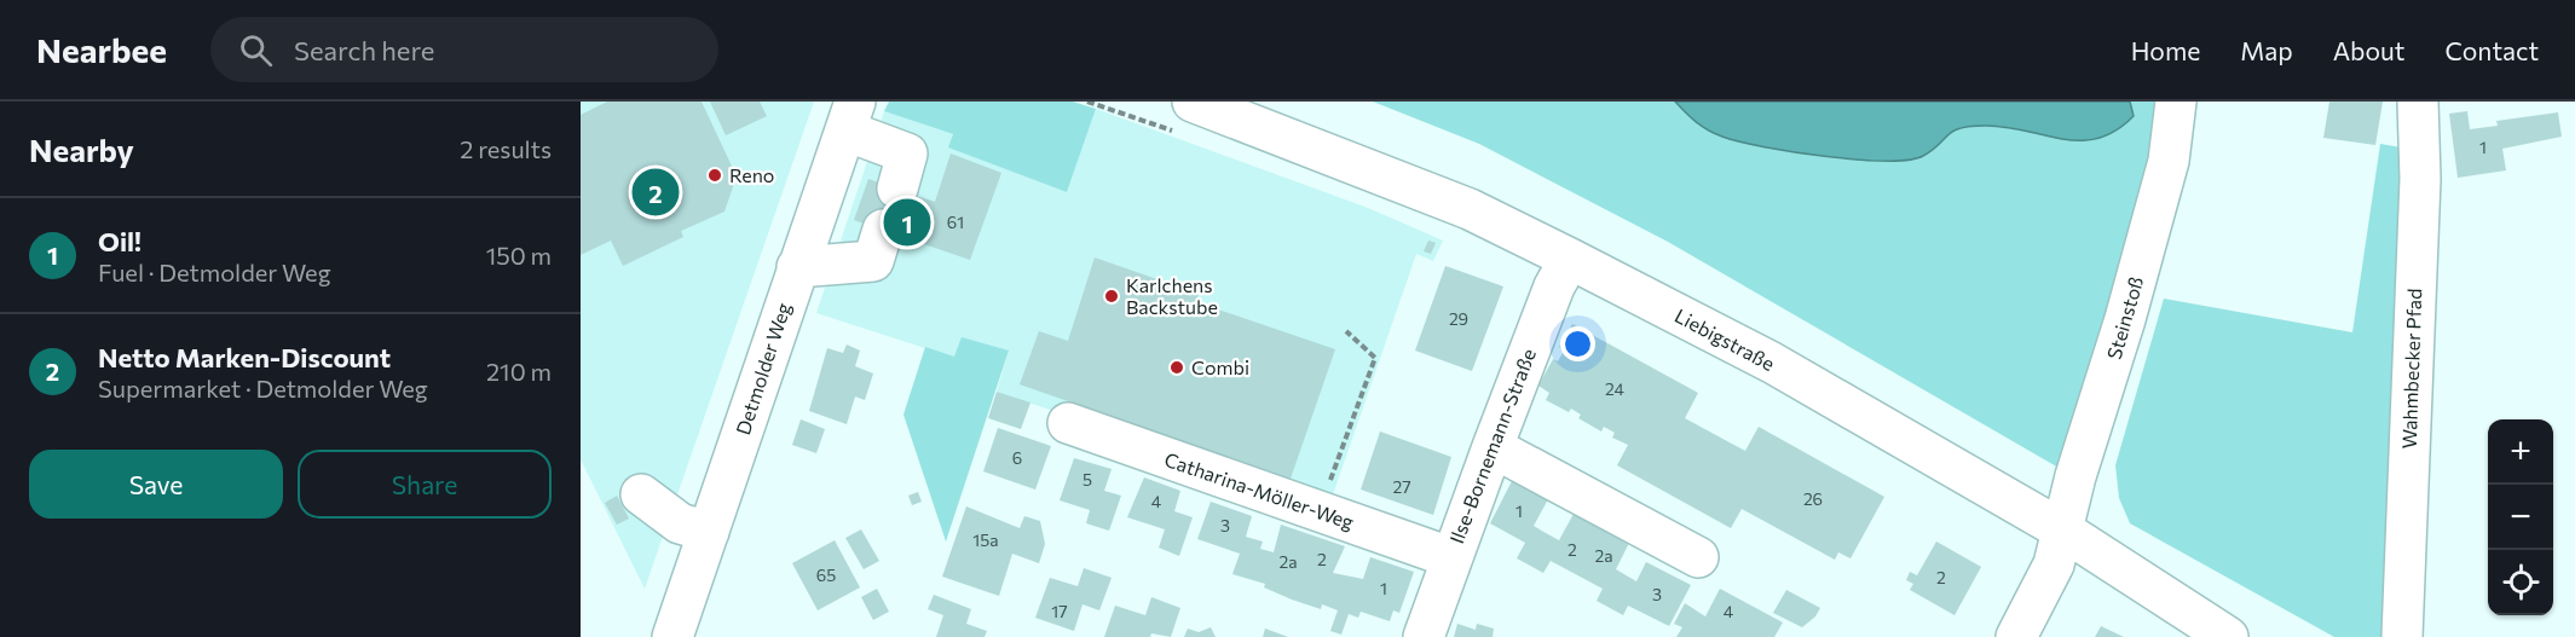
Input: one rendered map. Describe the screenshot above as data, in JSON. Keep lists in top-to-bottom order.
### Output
{
  "streets": {
    "street": [
      "Steinstoß",
      "Liebigstraße",
      "Detmolder Weg",
      "Wahmbecker Pfad",
      "Ilse-Bornemann-Straße",
      "Catharina-Möller-Weg"
    ]
  },
  "crossings": [
    ["Steinstoß", "Liebigstraße"],
    ["Liebigstraße", "Ilse-Bornemann-Straße"],
    ["Ilse-Bornemann-Straße", "Catharina-Möller-Weg"]
  ],
  "places": ["Reno", "Karlchens Backstube", "Combi"],
  "house_numbers": [
    "1",
    "61",
    "29",
    "24",
    "6",
    "5",
    "27",
    "26",
    "4",
    "1",
    "3",
    "15a",
    "2",
    "2a",
    "2",
    "2a",
    "65",
    "2",
    "1",
    "3",
    "17",
    "4"
  ],
  "page": {
    "header": "Nearbee",
    "search": "Search here",
    "nav": [
      "Home",
      "Map",
      "About",
      "Contact"
    ],
    "heading": ["Nearby", "2 results"],
    "pins": ["2", "1"],
    "list": [
      {
        "mark": "1",
        "name": "Oil!",
        "note": "Fuel · Detmolder Weg",
        "value": "150 m"
      },
      {
        "mark": "2",
        "name": "Netto Marken-Discount",
        "note": "Supermarket · Detmolder Weg",
        "value": "210 m"
      }
    ],
    "map_buttons": ["+", "−"],
    "buttons": ["Save", "Share"]
  }
}
